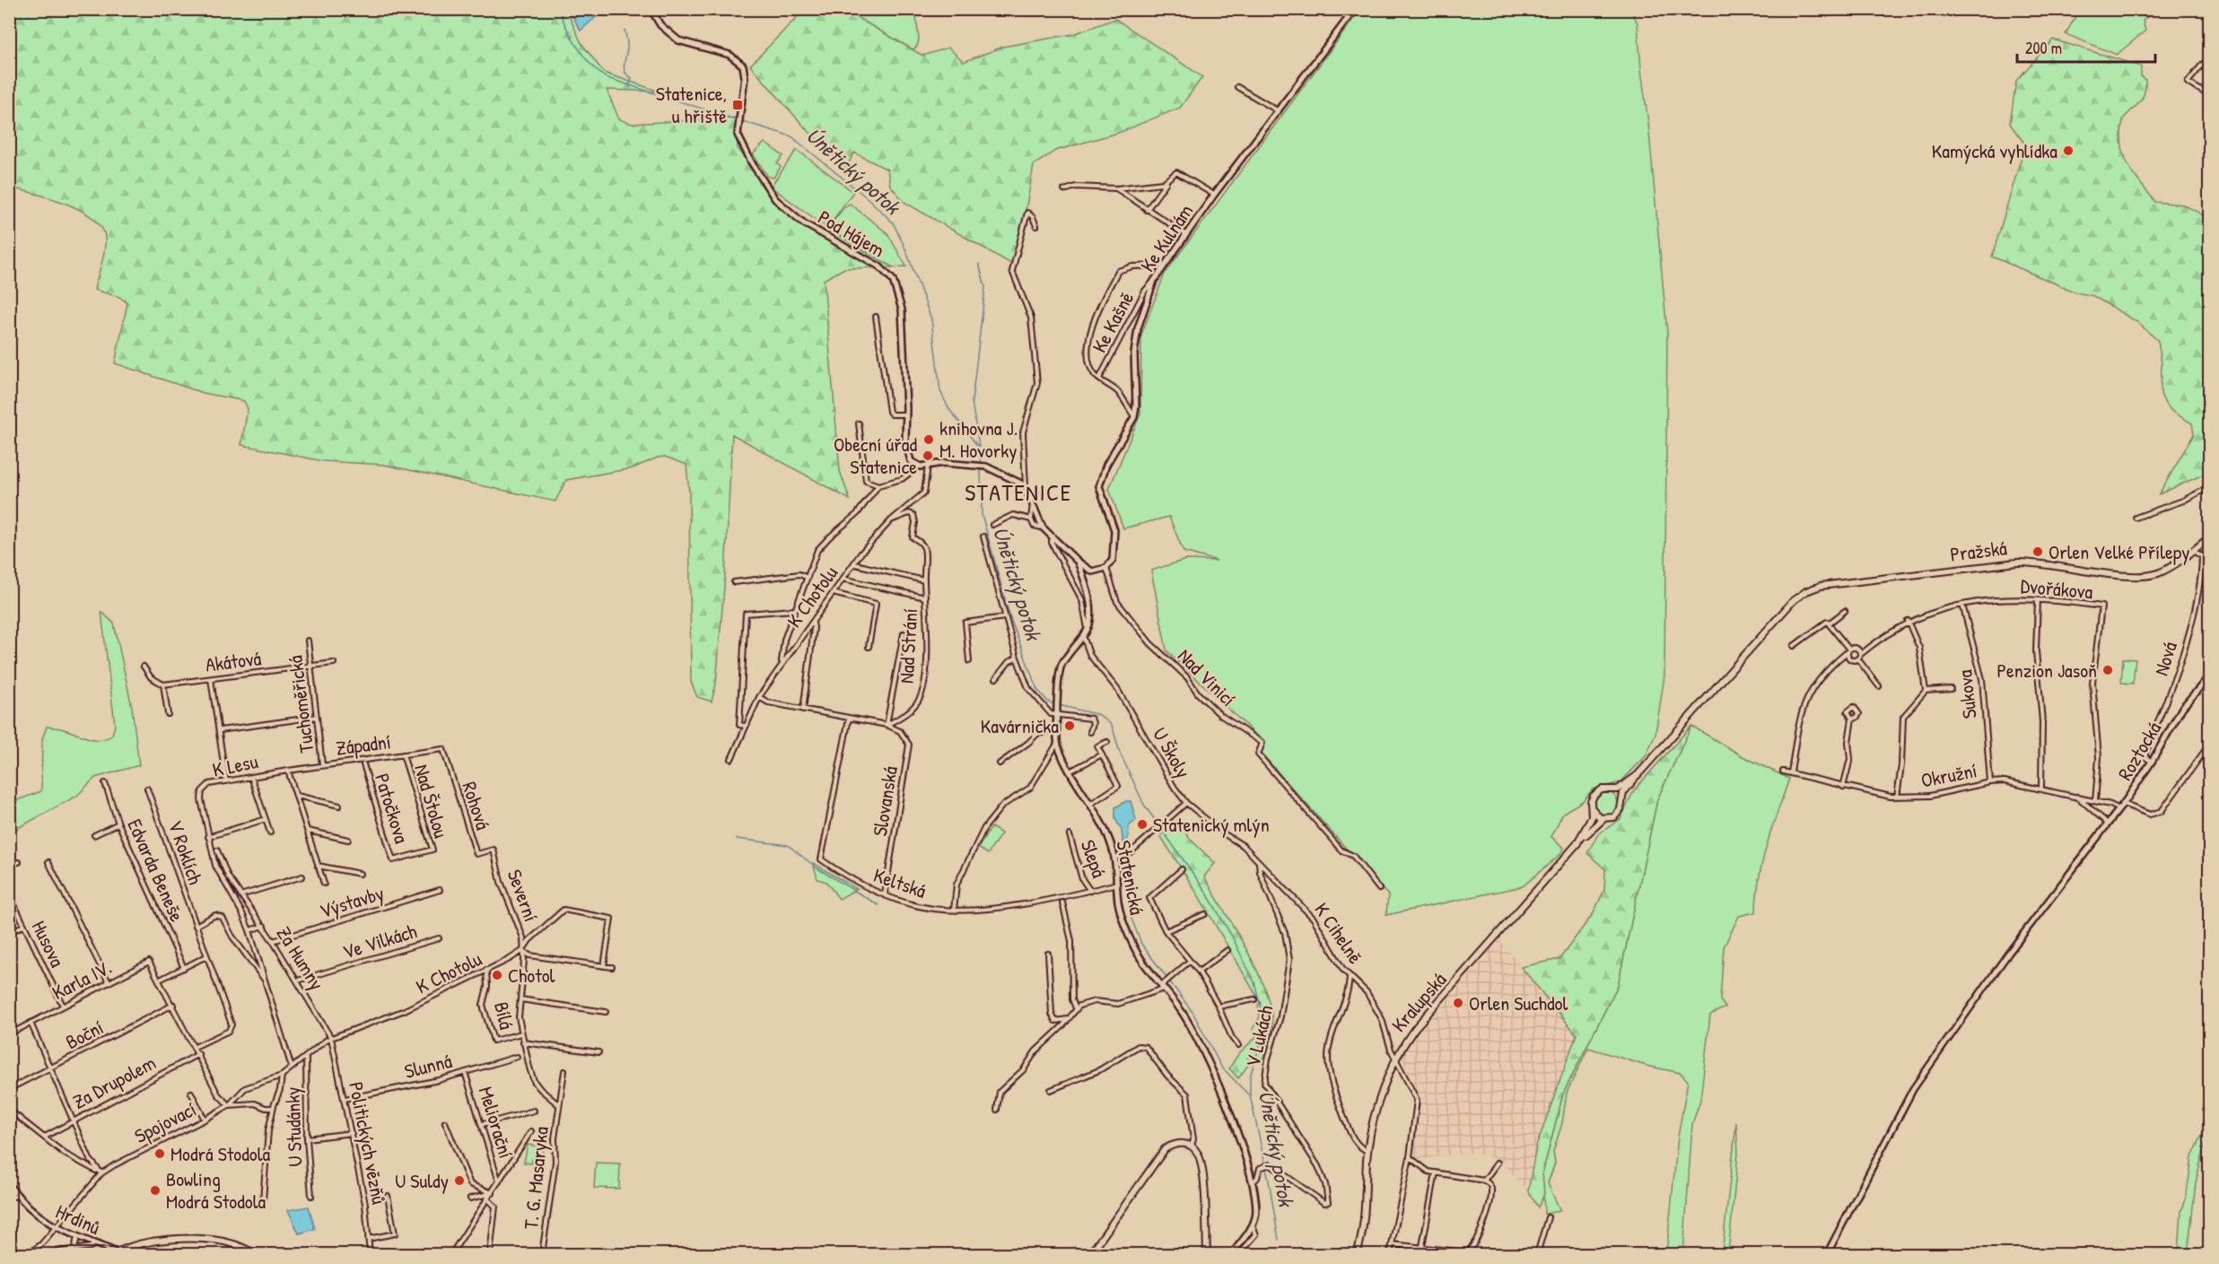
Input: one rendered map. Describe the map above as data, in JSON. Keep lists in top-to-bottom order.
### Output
{
  "streets": {
    "main road": ["Pražská", "Kralupská"],
    "street": [
      "Pod Hájem",
      "Ke Kulnám",
      "Ke Kašně",
      "Dvořákova",
      "K Chotolu",
      "Nad Strání",
      "Nová",
      "Akátová",
      "Nad Vinicí",
      "Sukova",
      "Tuchoměřická",
      "Západní",
      "Roztocká",
      "U Školy",
      "K Lesu",
      "Okružní",
      "Nad Štolou",
      "Slovanská",
      "Rohová",
      "Patočkova",
      "V Roklích",
      "Slepá",
      "Edvarda Beneše",
      "Statenická",
      "Keltská",
      "Severní",
      "Výstavby",
      "K Cihelně",
      "Ve Vilkách",
      "Husova",
      "Za Humny",
      "Karla IV.",
      "Bílá",
      "Boční",
      "V Lukách",
      "Slunná",
      "Za Drupolem",
      "Spojovací",
      "Meliorační",
      "U Studánky",
      "Politických vězňů",
      "T. G. Masaryka",
      "Hrdinů"
    ]
  },
  "crossings": [
    ["Ke Kulnám", "Ke Kašně"],
    ["Ke Kulnám", "Nad Vinicí"],
    ["Dvořákova", "Sukova"],
    ["Dvořákova", "Okružní"],
    ["K Chotolu", "Nad Strání"],
    ["K Chotolu", "Slovanská"],
    ["K Chotolu", "Keltská"],
    ["K Chotolu", "Severní"],
    ["K Chotolu", "Za Humny"],
    ["K Chotolu", "Bílá"],
    ["K Chotolu", "Spojovací"],
    ["K Chotolu", "Politických vězňů"],
    ["K Chotolu", "T. G. Masaryka"],
    ["Nad Strání", "Slovanská"],
    ["Nad Strání", "Keltská"],
    ["Nová", "Roztocká"],
    ["Akátová", "Tuchoměřická"],
    ["Sukova", "Okružní"],
    ["Tuchoměřická", "Západní"],
    ["Západní", "K Lesu"],
    ["Západní", "Nad Štolou"],
    ["Západní", "Rohová"],
    ["Roztocká", "Okružní"],
    ["U Školy", "Statenická"],
    ["U Školy", "K Cihelně"],
    ["U Školy", "V Lukách"],
    ["K Lesu", "Spojovací"],
    ["Nad Štolou", "Patočkova"],
    ["Slovanská", "Keltská"],
    ["Rohová", "Severní"],
    ["Slepá", "Keltská"],
    ["Statenická", "Keltská"],
    ["Statenická", "V Lukách"],
    ["Severní", "T. G. Masaryka"],
    ["Výstavby", "Za Humny"],
    ["K Cihelně", "Kralupská"],
    ["K Cihelně", "V Lukách"],
    ["Ve Vilkách", "Za Humny"],
    ["Husova", "Karla IV."],
    ["Za Humny", "Spojovací"],
    ["Za Humny", "Politických vězňů"],
    ["Bílá", "T. G. Masaryka"],
    ["Slunná", "Meliorační"],
    ["Slunná", "Politických vězňů"],
    ["Spojovací", "U Studánky"],
    ["Spojovací", "Politických vězňů"],
    ["Spojovací", "Hrdinů"]
  ],
  "districts": ["STATENICE"],
  "water": ["Únětický potok"],
  "places": {
    "transit": ["Statenice, u hřiště"],
    "other": [
      "Kamýcká vyhlídka",
      "knihovna J. M. Hovorky",
      "Obecní úřad Statenice",
      "Orlen Velké Přílepy",
      "Penzion Jasoň",
      "Kavárnička",
      "Statenický mlýn",
      "Chotol",
      "Orlen Suchdol",
      "Modrá Stodola",
      "U Suldy",
      "Bowling Modrá Stodola"
    ]
  },
  "scale_bar": "200 m"
}
